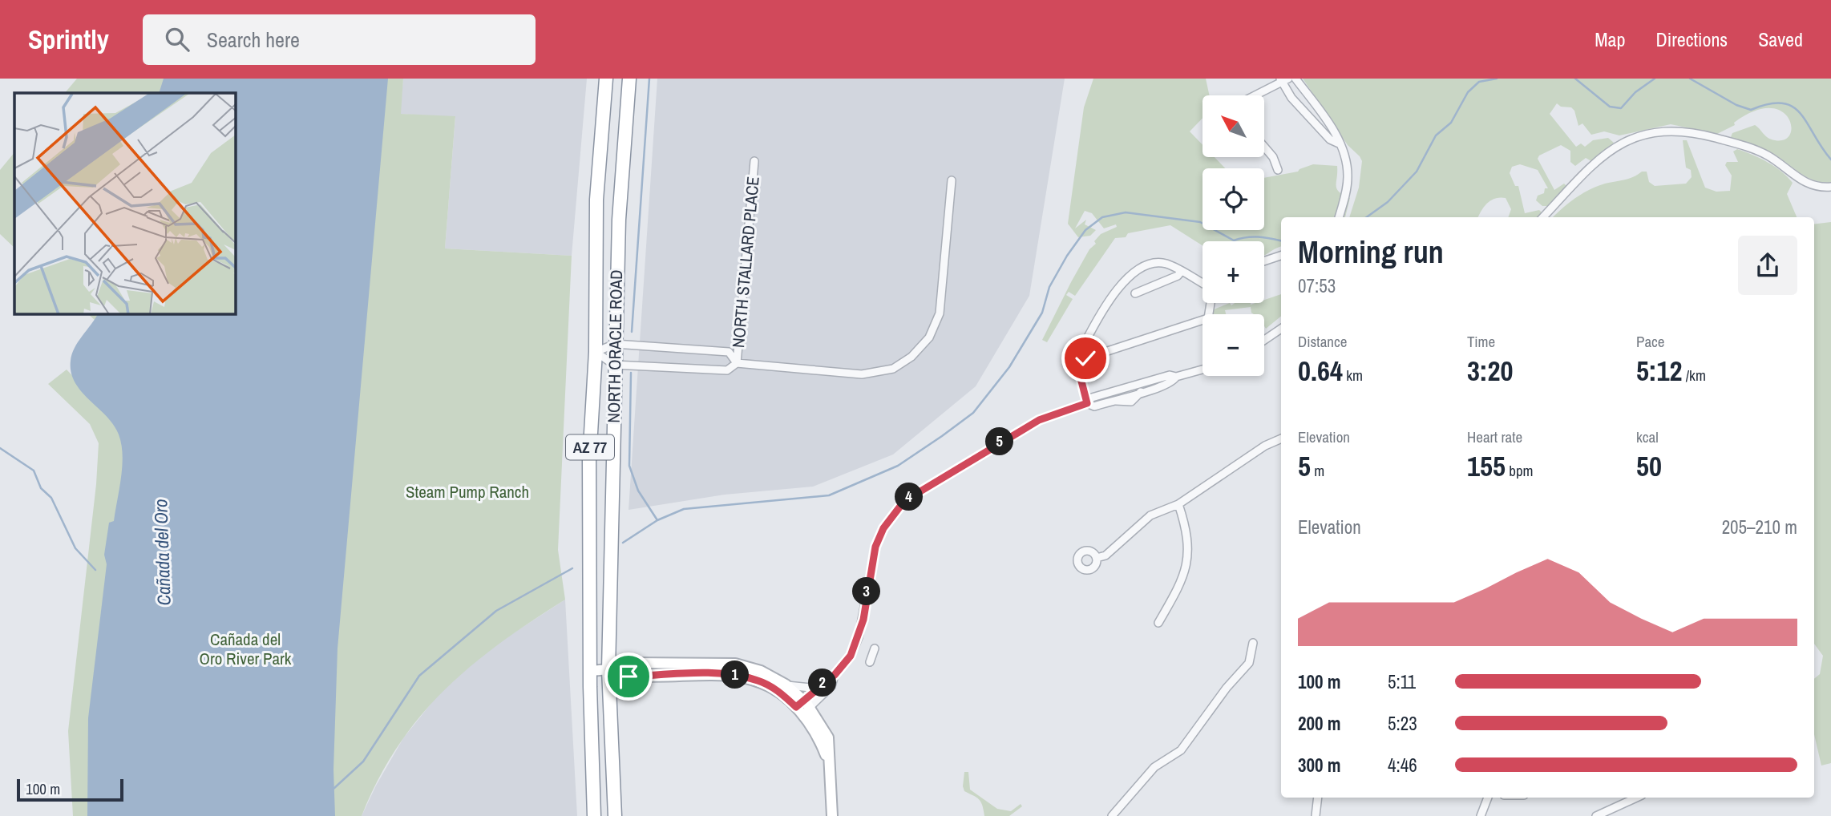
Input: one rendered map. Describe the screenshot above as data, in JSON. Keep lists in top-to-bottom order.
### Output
{
  "streets": {
    "highway": ["NORTH ORACLE ROAD", "AZ 77"],
    "street": ["NORTH STALLARD PLACE"]
  },
  "water": ["Cañada del Oro"],
  "parks": ["Steam Pump Ranch", "Cañada del Oro River Park"],
  "scale_bar": "100 m",
  "north": "top left",
  "page": {
    "header": "Sprintly",
    "search": "Search here",
    "nav": ["Map", "Directions", "Saved"],
    "map_buttons": ["+", "−"],
    "heading": ["Morning run", "07:53"],
    "stats": [
      ["Distance", "0.64 km"],
      ["Time", "3:20"],
      ["Pace", "5:12 /km"],
      ["Elevation", "5 m"],
      ["Heart rate", "155 bpm"],
      ["kcal", "50"]
    ],
    "pins": [
      "5",
      "4",
      "3",
      "1",
      "2"
    ],
    "chart": ["Elevation", "205–210 m"],
    "list": [
      {
        "name": "100 m",
        "note": "5:11"
      },
      {
        "name": "200 m",
        "note": "5:23"
      },
      {
        "name": "300 m",
        "note": "4:46"
      }
    ],
    "scale": "100 m"
  }
}
